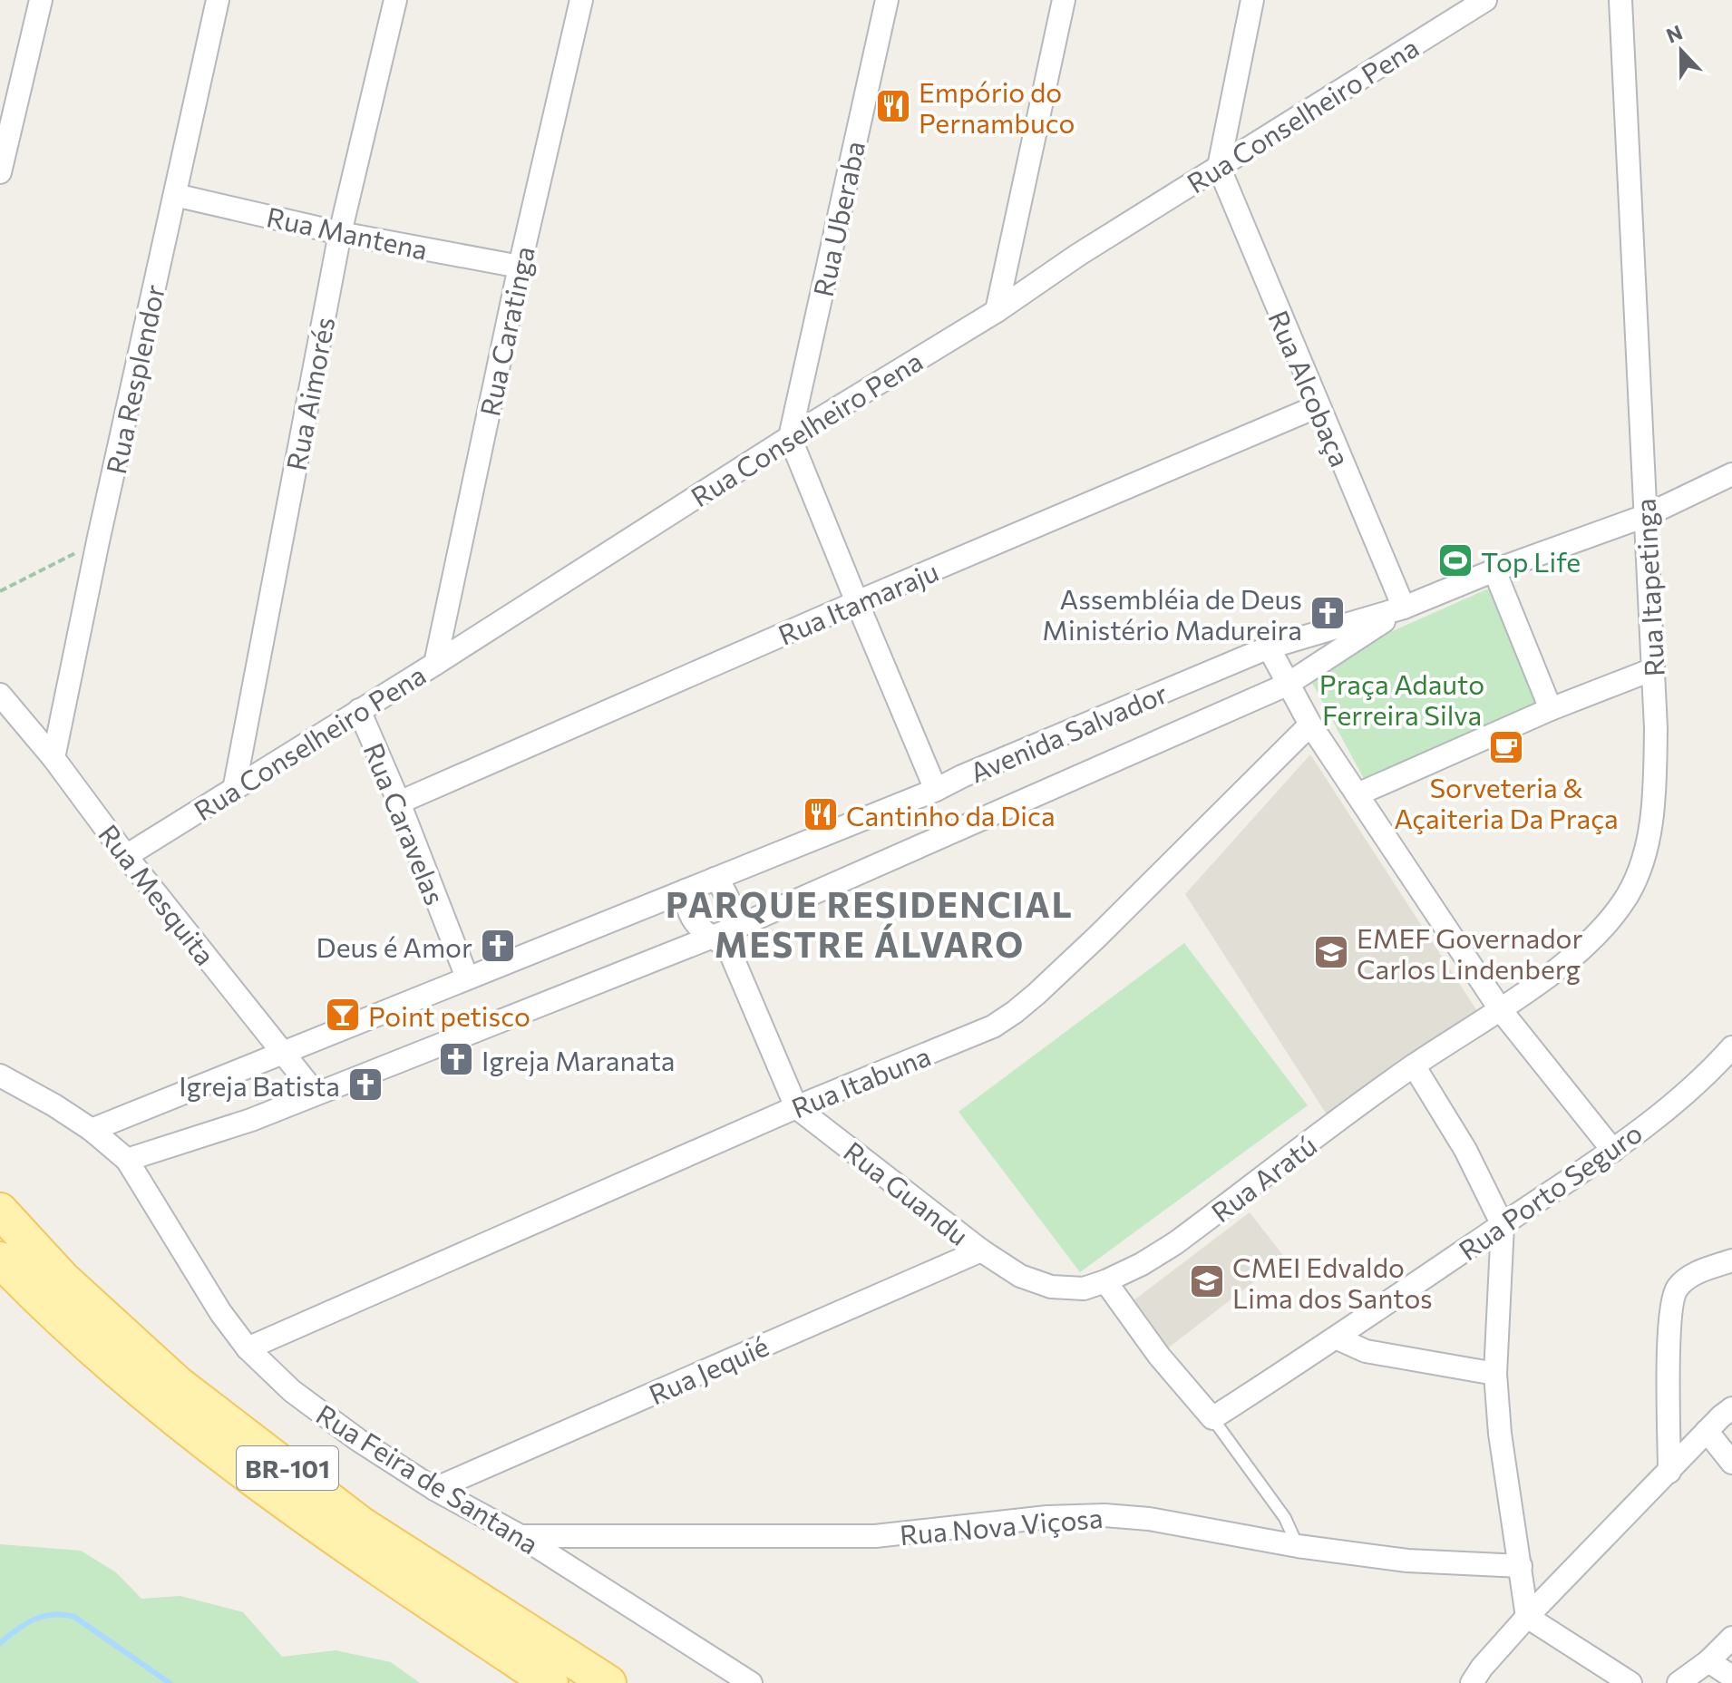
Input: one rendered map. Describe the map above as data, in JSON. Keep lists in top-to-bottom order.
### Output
{
  "streets": {
    "main road": ["BR-101"],
    "street": [
      "Rua Conselheiro Pena",
      "Rua Uberaba",
      "Rua Mantena",
      "Rua Caratinga",
      "Rua Resplendor",
      "Rua Alcobaça",
      "Rua Aimorés",
      "Rua Itapetinga",
      "Rua Itamaraju",
      "Avenida Salvador",
      "Rua Caravelas",
      "Rua Mesquita",
      "Rua Itabuna",
      "Rua Aratú",
      "Rua Porto Seguro",
      "Rua Guandu",
      "Rua Jequié",
      "Rua Feira de Santana",
      "Rua Nova Viçosa"
    ]
  },
  "crossings": [
    ["Rua Conselheiro Pena", "Rua Uberaba"],
    ["Rua Conselheiro Pena", "Rua Caratinga"],
    ["Rua Conselheiro Pena", "Rua Alcobaça"],
    ["Rua Conselheiro Pena", "Rua Aimorés"],
    ["Rua Conselheiro Pena", "Rua Caravelas"],
    ["Rua Conselheiro Pena", "Rua Mesquita"],
    ["Rua Mantena", "Rua Caratinga"],
    ["Rua Mantena", "Rua Resplendor"],
    ["Rua Mantena", "Rua Aimorés"],
    ["Rua Resplendor", "Rua Mesquita"],
    ["Rua Alcobaça", "Rua Itamaraju"],
    ["Rua Alcobaça", "Avenida Salvador"],
    ["Rua Itapetinga", "Avenida Salvador"],
    ["Rua Itapetinga", "Rua Aratú"],
    ["Rua Itamaraju", "Rua Caravelas"],
    ["Avenida Salvador", "Rua Caravelas"],
    ["Avenida Salvador", "Rua Mesquita"],
    ["Avenida Salvador", "Rua Guandu"],
    ["Avenida Salvador", "Rua Feira de Santana"],
    ["Rua Itabuna", "Rua Guandu"],
    ["Rua Itabuna", "Rua Feira de Santana"],
    ["Rua Aratú", "Rua Guandu"],
    ["Rua Aratú", "Rua Jequié"],
    ["Rua Guandu", "Rua Jequié"],
    ["Rua Jequié", "Rua Feira de Santana"],
    ["Rua Feira de Santana", "Rua Nova Viçosa"]
  ],
  "districts": ["PARQUE RESIDENCIAL MESTRE ÁLVARO"],
  "parks": ["Praça Adauto Ferreira Silva"],
  "places": {
    "restaurant": ["Empório do Pernambuco", "Cantinho da Dica"],
    "sports": ["Top Life"],
    "church": [
      "Assembléia de Deus Ministério Madureira",
      "Deus é Amor",
      "Igreja Maranata",
      "Igreja Batista"
    ],
    "cafe": ["Sorveteria & Açaiteria Da Praça"],
    "school or university": ["EMEF Governador Carlos Lindenberg", "CMEI Edvaldo Lima dos Santos"],
    "bar": ["Point petisco"]
  },
  "north": "top"
}
